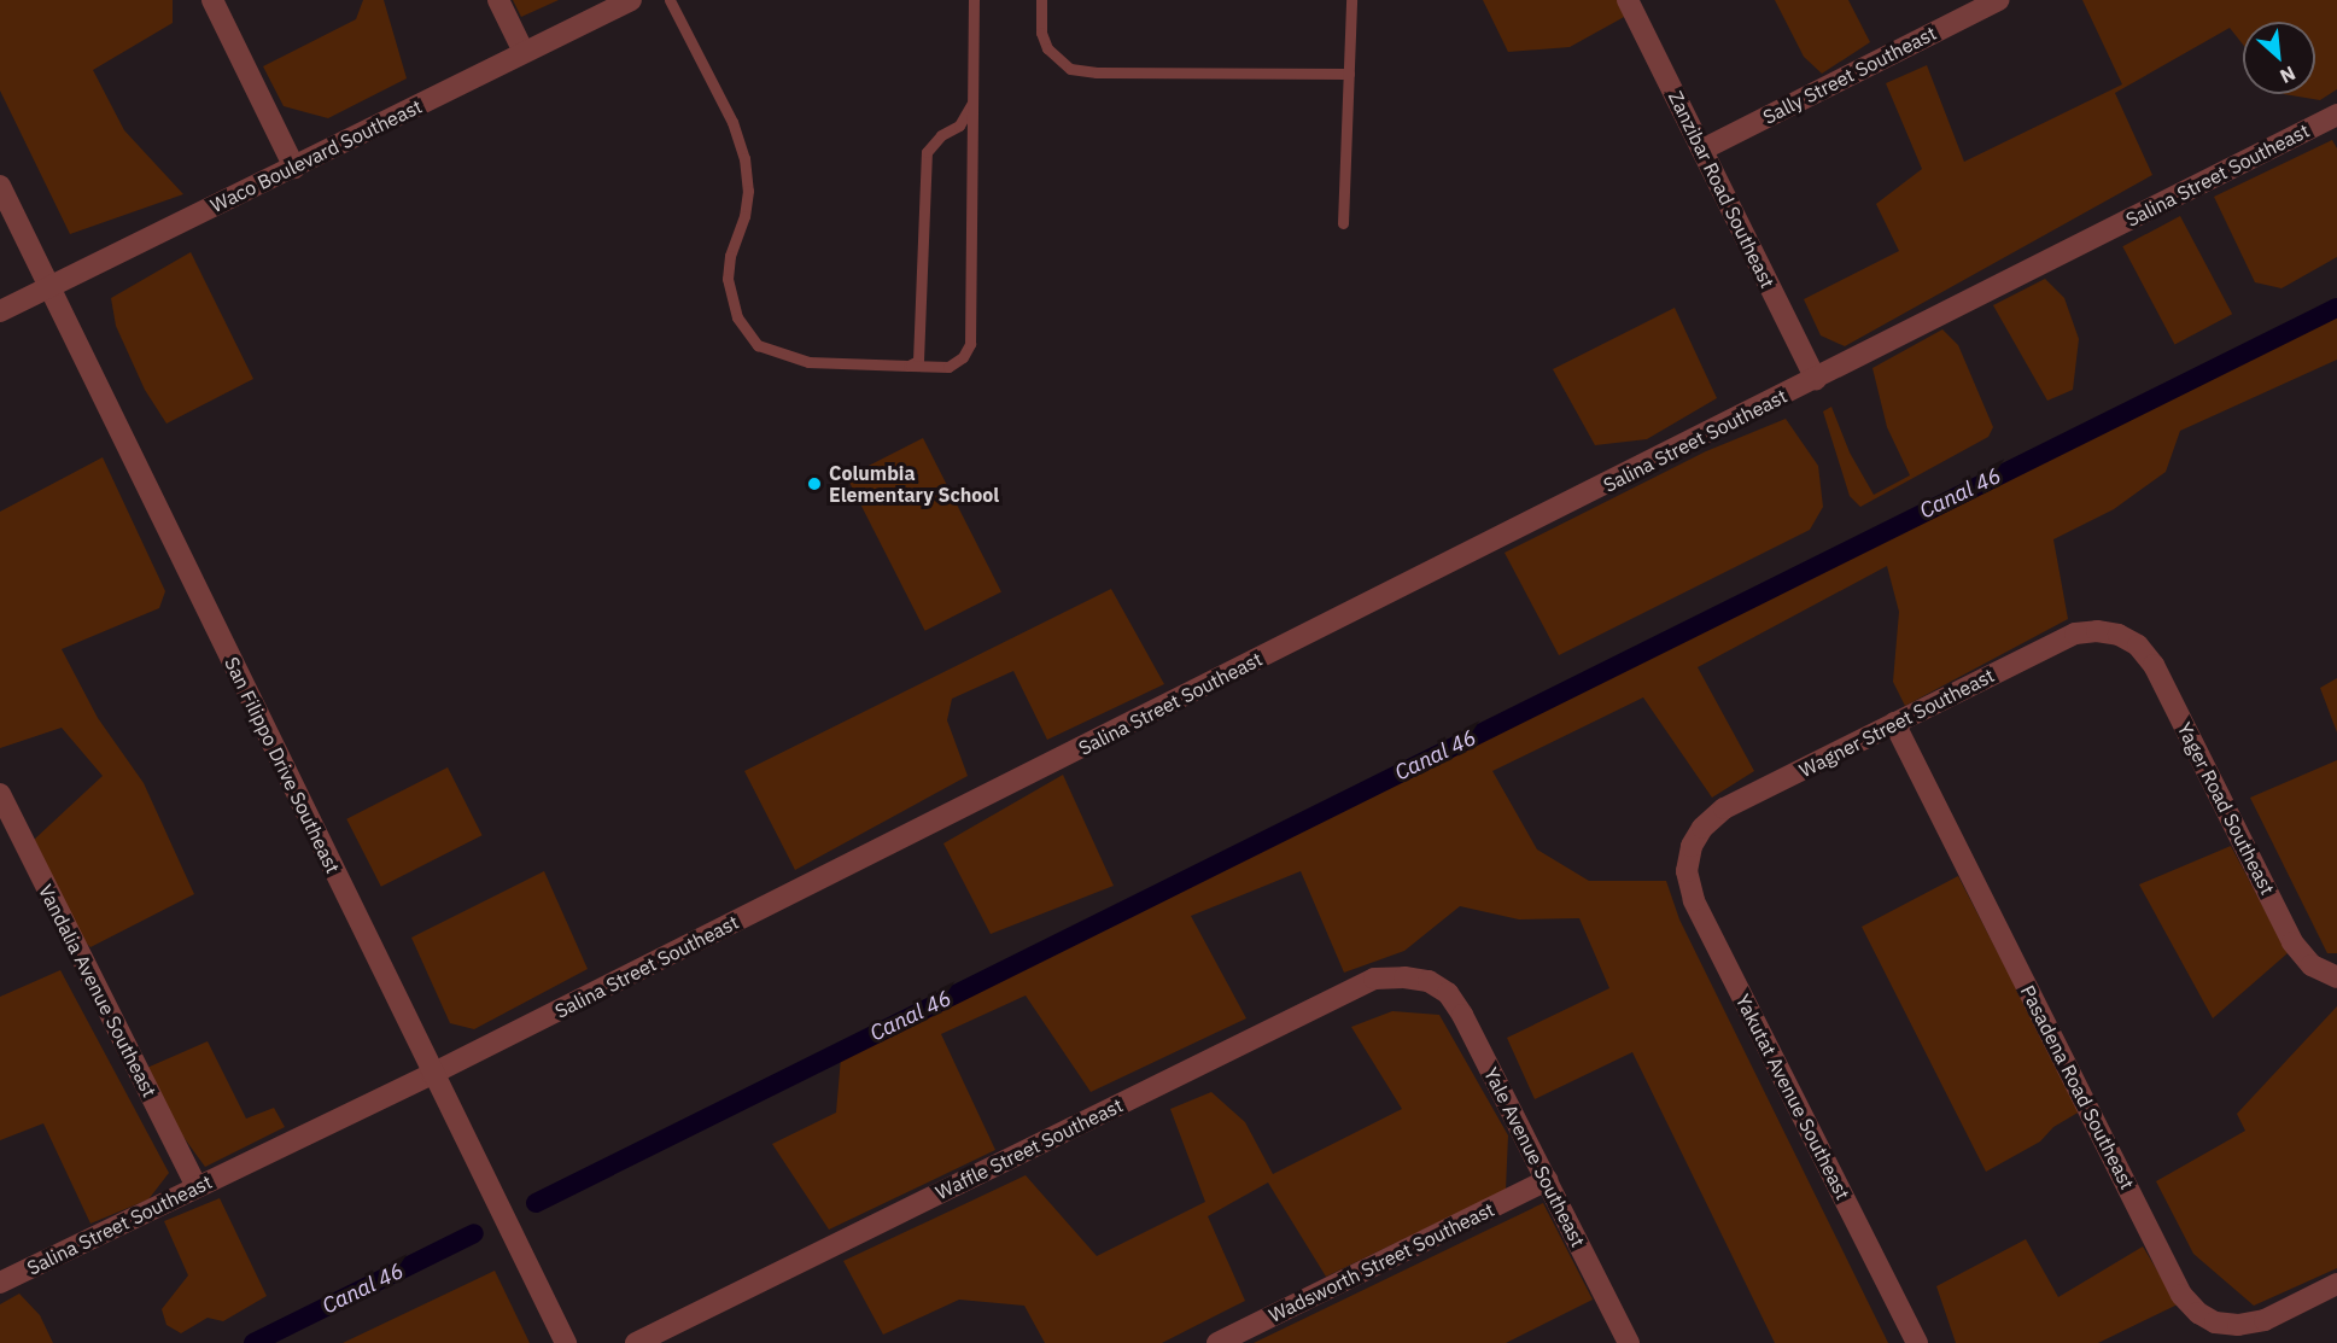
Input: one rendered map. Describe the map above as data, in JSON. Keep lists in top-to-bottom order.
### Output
{
  "streets": {
    "street": [
      "Sally Street Southeast",
      "Waco Boulevard Southeast",
      "Salina Street Southeast",
      "Zanzibar Road Southeast",
      "Wagner Street Southeast",
      "San Filippo Drive Southeast",
      "Yager Road Southeast",
      "Vandalia Avenue Southeast",
      "Pasadena Road Southeast",
      "Yakutat Avenue Southeast",
      "Waffle Street Southeast",
      "Yale Avenue Southeast",
      "Wadsworth Street Southeast"
    ]
  },
  "crossings": [
    ["Sally Street Southeast", "Zanzibar Road Southeast"],
    ["Waco Boulevard Southeast", "San Filippo Drive Southeast"],
    ["Salina Street Southeast", "Zanzibar Road Southeast"],
    ["Salina Street Southeast", "San Filippo Drive Southeast"],
    ["Salina Street Southeast", "Vandalia Avenue Southeast"],
    ["Wagner Street Southeast", "Yager Road Southeast"],
    ["Wagner Street Southeast", "Pasadena Road Southeast"],
    ["Wagner Street Southeast", "Yakutat Avenue Southeast"],
    ["Waffle Street Southeast", "Yale Avenue Southeast"],
    ["Yale Avenue Southeast", "Wadsworth Street Southeast"]
  ],
  "water": ["Canal 46"],
  "places": ["Columbia Elementary School"],
  "north": "bottom right"
}
